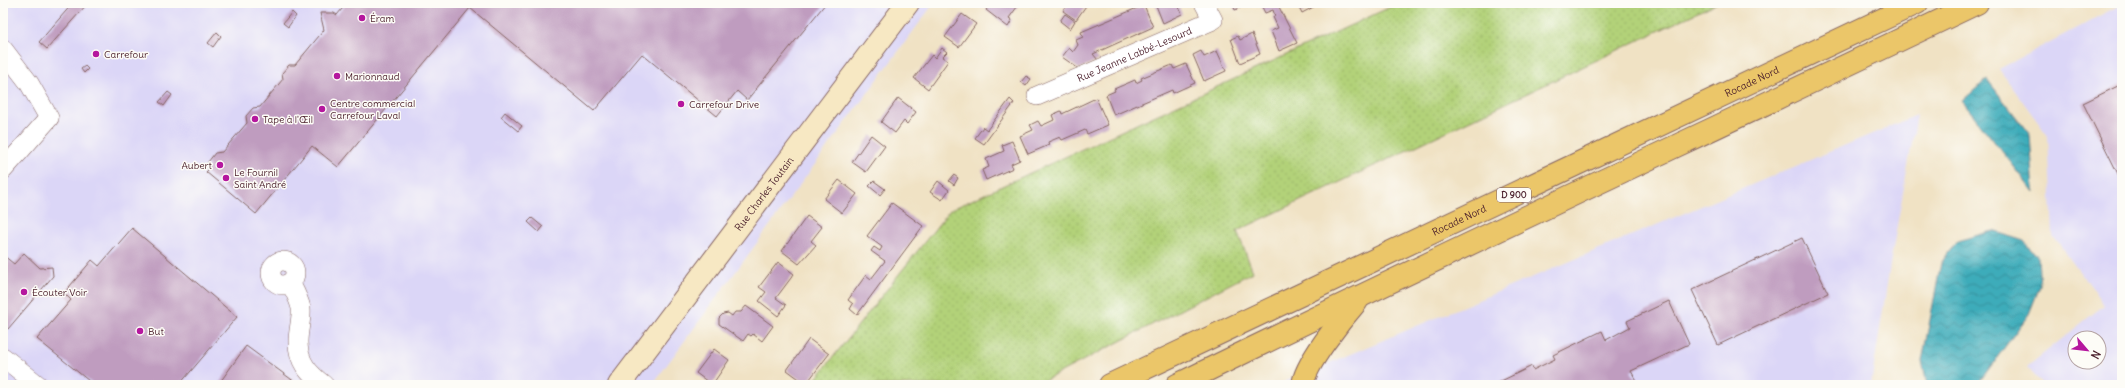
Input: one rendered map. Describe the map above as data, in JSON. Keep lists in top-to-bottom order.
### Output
{
  "streets": {
    "main road": ["Rocade Nord", "D 900"],
    "street": ["Rue Jeanne Labbé-Lesourd", "Rue Charles Toutain"]
  },
  "places": [
    "Éram",
    "Carrefour",
    "Marionnaud",
    "Carrefour Drive",
    "Centre commercial Carrefour Laval",
    "Tape à l'Œil",
    "Aubert",
    "Le Fournil Saint André",
    "Écouter Voir",
    "But"
  ],
  "north": "bottom right"
}
